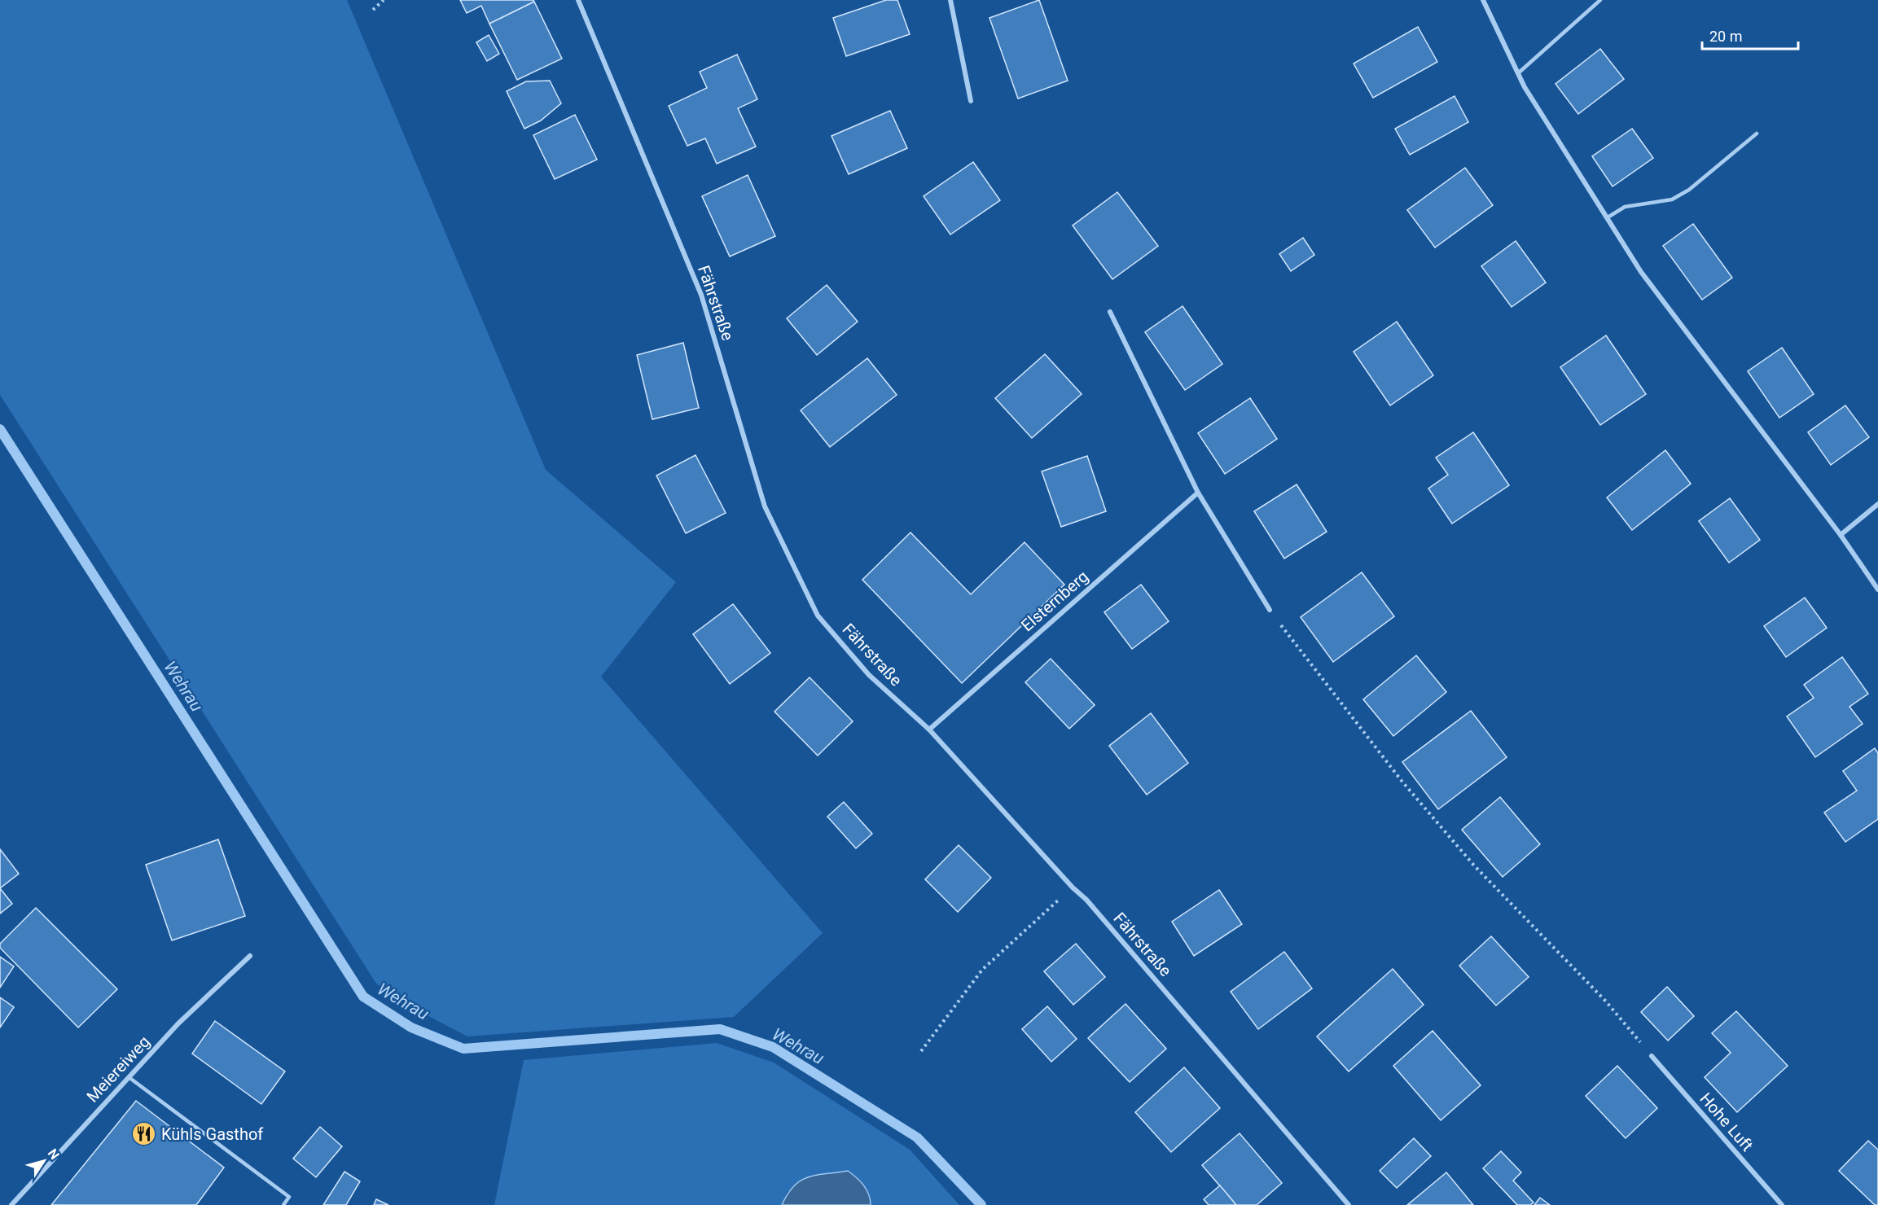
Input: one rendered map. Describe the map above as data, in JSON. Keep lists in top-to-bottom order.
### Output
{
  "streets": {
    "street": [
      "Fährstraße",
      "Elsternberg",
      "Meiereiweg",
      "Hohe Luft"
    ]
  },
  "crossings": [
    ["Fährstraße", "Elsternberg"]
  ],
  "water": ["Wehrau"],
  "places": {
    "restaurant": ["Kühls Gasthof"]
  },
  "scale_bar": "20 m",
  "north": "top right"
}
